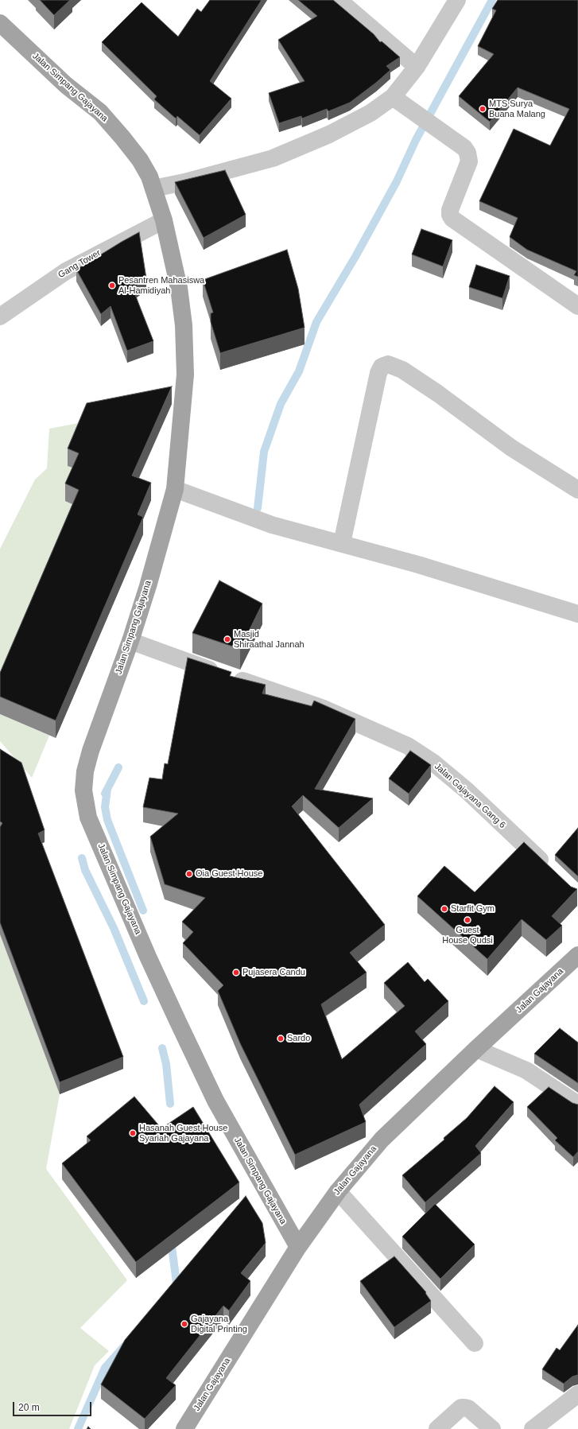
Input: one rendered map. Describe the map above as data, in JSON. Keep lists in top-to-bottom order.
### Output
{
  "streets": {
    "main road": ["Jalan Simpang Gajayana", "Jalan Gajayana"],
    "street": ["Gang Tower", "Jalan Gajayana Gang 6"]
  },
  "crossings": [
    ["Jalan Simpang Gajayana", "Gang Tower"],
    ["Jalan Simpang Gajayana", "Jalan Gajayana Gang 6"],
    ["Jalan Simpang Gajayana", "Jalan Gajayana"]
  ],
  "places": [
    "MTS Surya Buana Malang",
    "Pesantren Mahasiswa Al-Hamidiyah",
    "Masjid Shiraathal Jannah",
    "Oia Guest House",
    "Starfit Gym",
    "Guest House Qudsi",
    "Pujasera Candu",
    "Sardo",
    "Hasanah Guest House Syariah Gajayana",
    "Gajayana Digital Printing"
  ],
  "scale_bar": "20 m"
}
